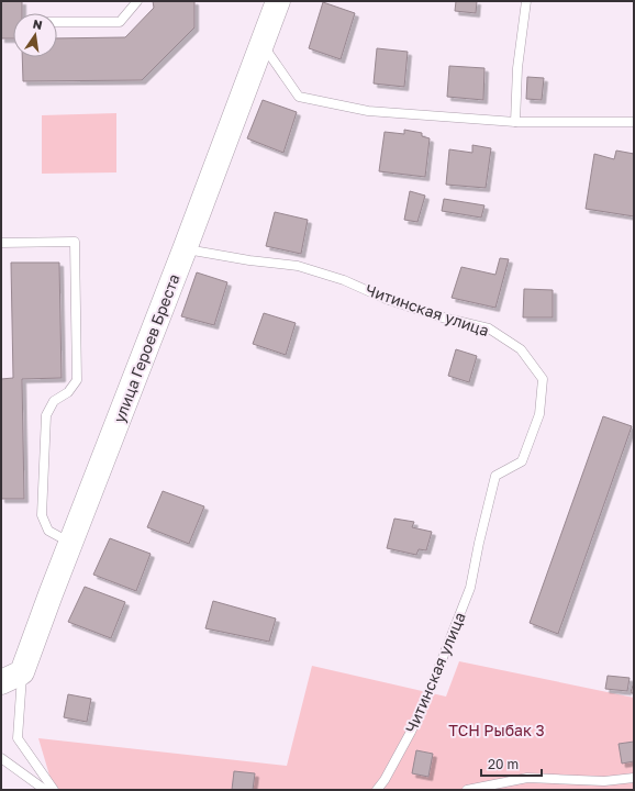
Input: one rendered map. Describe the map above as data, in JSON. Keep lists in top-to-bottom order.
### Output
{
  "streets": {
    "street": ["улица Героев Бреста"],
    "lane": ["Читинская улица"]
  },
  "crossings": [
    ["Читинская улица", "улица Героев Бреста"]
  ],
  "parks": ["ТСН Рыбак 3"],
  "scale_bar": "20 m",
  "north": "top"
}
